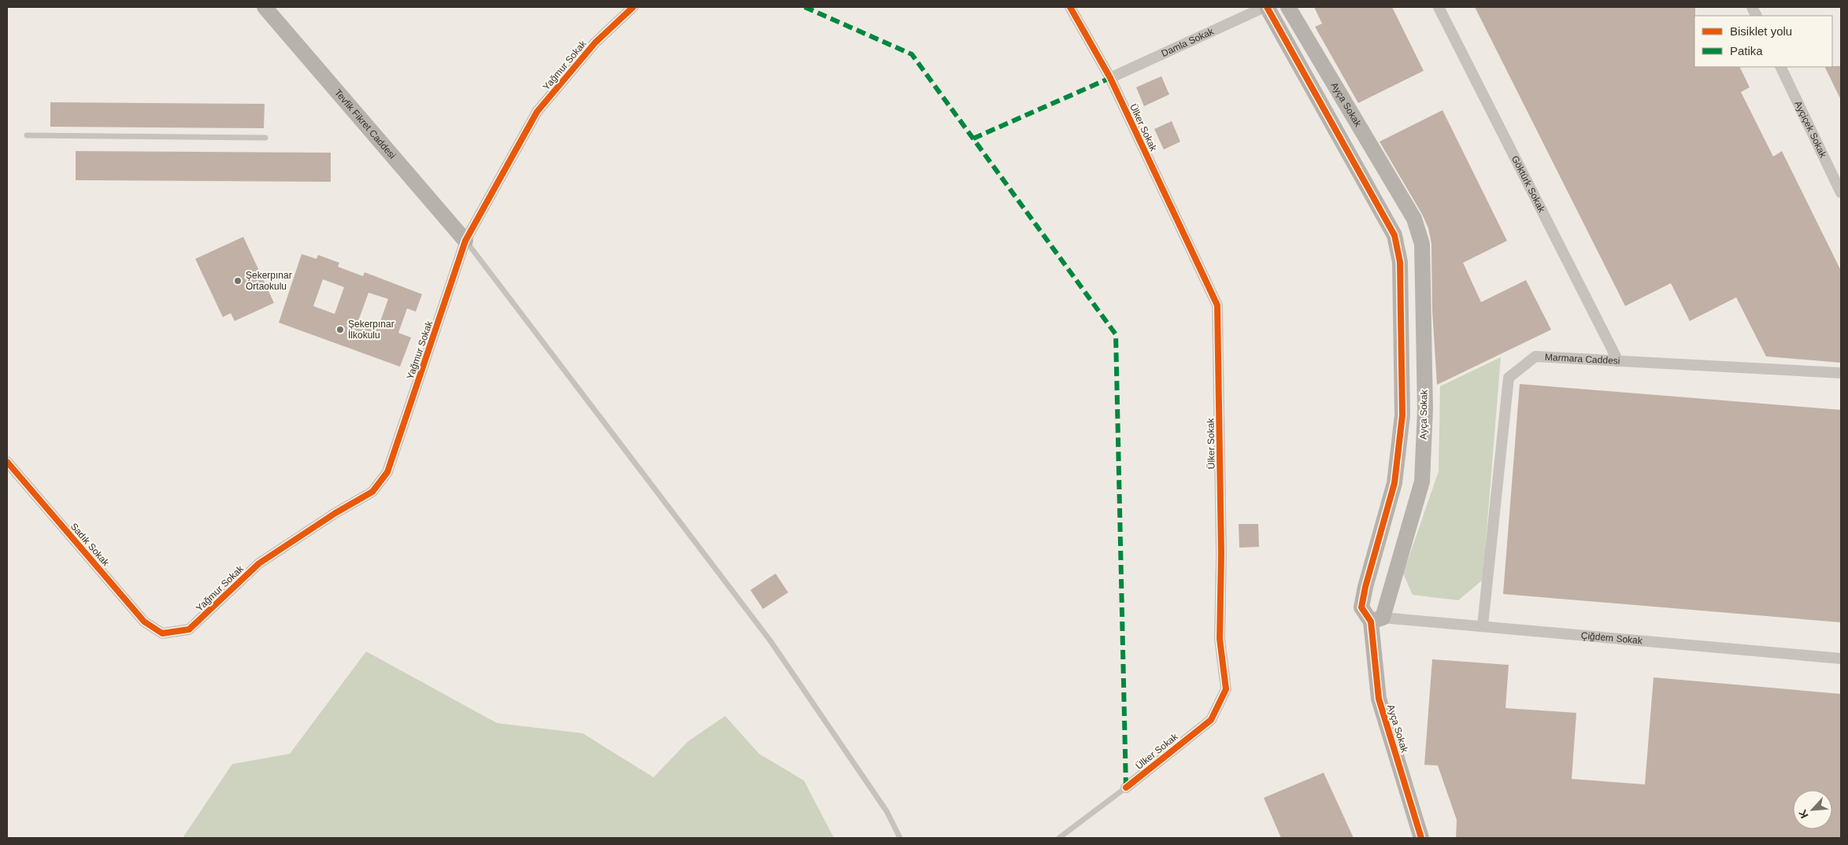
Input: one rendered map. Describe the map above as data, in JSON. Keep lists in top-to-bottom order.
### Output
{
  "streets": {
    "street": [
      "Damla Sokak",
      "Yağmur Sokak",
      "Ayça Sokak",
      "Tevfik Fikret Caddesi",
      "Ülker Sokak",
      "Ayçiçek Sokak",
      "Göktürk Sokak",
      "Marmara Caddesi",
      "Sadık Sokak",
      "Çiğdem Sokak"
    ]
  },
  "crossings": [
    ["Damla Sokak", "Ülker Sokak"],
    ["Yağmur Sokak", "Tevfik Fikret Caddesi"],
    ["Yağmur Sokak", "Sadık Sokak"],
    ["Ayça Sokak", "Çiğdem Sokak"],
    ["Göktürk Sokak", "Marmara Caddesi"],
    ["Marmara Caddesi", "Çiğdem Sokak"]
  ],
  "places": ["Şekerpınar Ortaokulu", "Şekerpınar İlkokulu"],
  "legend": ["Bisiklet yolu", "Patika"],
  "north": "bottom left"
}
